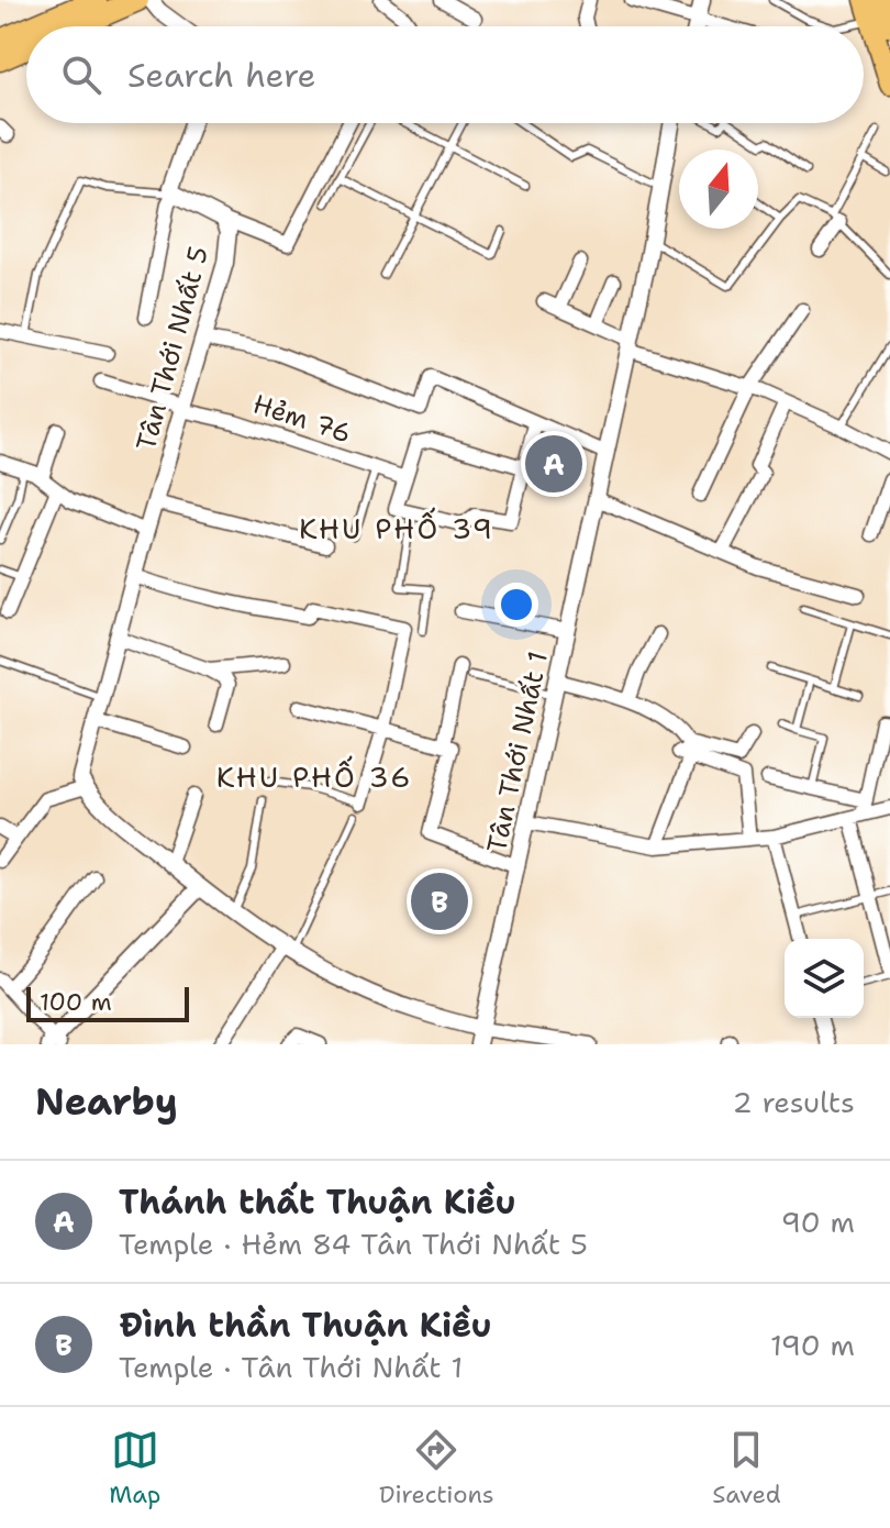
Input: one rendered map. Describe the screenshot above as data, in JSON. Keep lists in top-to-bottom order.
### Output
{
  "streets": {
    "street": ["Tân Thới Nhất 5", "Hẻm 76", "Tân Thới Nhất 1"]
  },
  "crossings": [
    ["Tân Thới Nhất 5", "Hẻm 76"]
  ],
  "districts": ["KHU PHỐ 39", "KHU PHỐ 36"],
  "scale_bar": "100 m",
  "north": "top",
  "page": {
    "search": "Search here",
    "pins": ["A", "B"],
    "scale": "100 m",
    "heading": ["Nearby", "2 results"],
    "list": [
      {
        "mark": "A",
        "name": "Thánh thất Thuận Kiều",
        "note": "Temple · Hẻm 84 Tân Thới Nhất 5",
        "value": "90 m"
      },
      {
        "mark": "B",
        "name": "Đình thần Thuận Kiều",
        "note": "Temple · Tân Thới Nhất 1",
        "value": "190 m"
      }
    ],
    "nav": ["Map", "Directions", "Saved"]
  }
}
